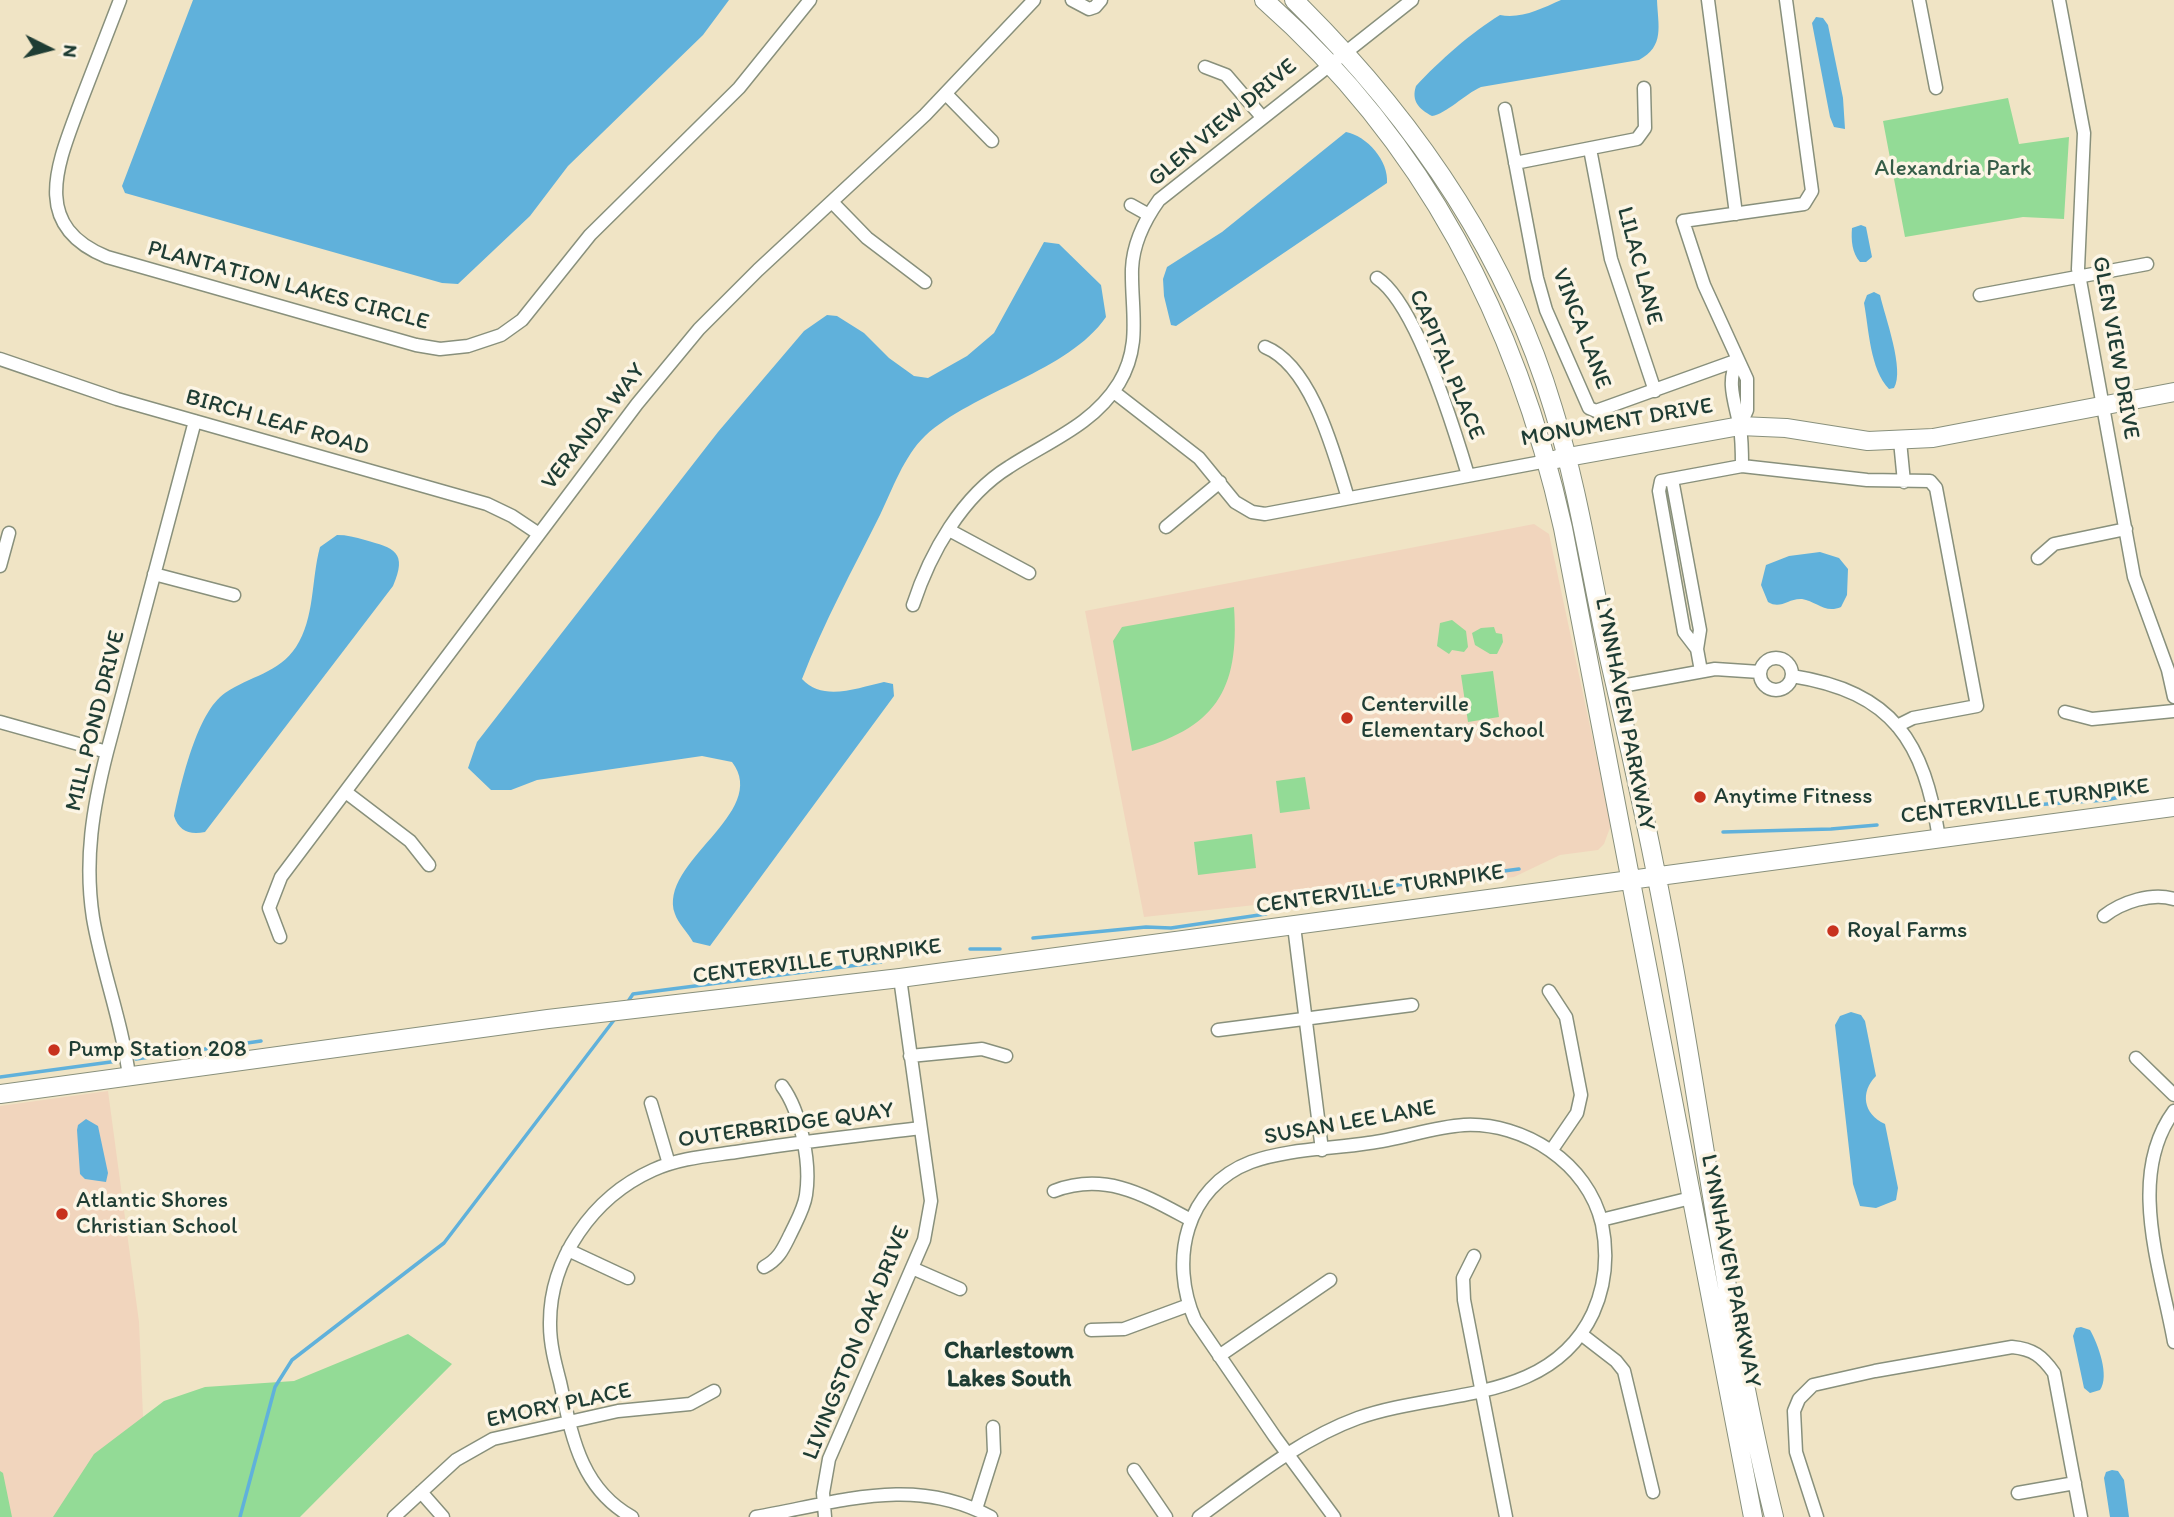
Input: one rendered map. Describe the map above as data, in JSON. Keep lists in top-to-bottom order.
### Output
{
  "streets": {
    "main road": ["MONUMENT DRIVE", "LYNNHAVEN PARKWAY", "CENTERVILLE TURNPIKE"],
    "street": [
      "GLEN VIEW DRIVE",
      "LILAC LANE",
      "PLANTATION LAKES CIRCLE",
      "VINCA LANE",
      "CAPITAL PLACE",
      "BIRCH LEAF ROAD",
      "VERANDA WAY",
      "MILL POND DRIVE",
      "SUSAN LEE LANE",
      "OUTERBRIDGE QUAY",
      "LIVINGSTON OAK DRIVE",
      "EMORY PLACE"
    ]
  },
  "crossings": [
    ["GLEN VIEW DRIVE", "MONUMENT DRIVE"],
    ["GLEN VIEW DRIVE", "LYNNHAVEN PARKWAY"],
    ["LILAC LANE", "VINCA LANE"],
    ["CAPITAL PLACE", "MONUMENT DRIVE"],
    ["BIRCH LEAF ROAD", "VERANDA WAY"],
    ["BIRCH LEAF ROAD", "MILL POND DRIVE"],
    ["MONUMENT DRIVE", "LYNNHAVEN PARKWAY"],
    ["LYNNHAVEN PARKWAY", "CENTERVILLE TURNPIKE"],
    ["MILL POND DRIVE", "CENTERVILLE TURNPIKE"],
    ["CENTERVILLE TURNPIKE", "LIVINGSTON OAK DRIVE"],
    ["OUTERBRIDGE QUAY", "LIVINGSTON OAK DRIVE"],
    ["OUTERBRIDGE QUAY", "EMORY PLACE"]
  ],
  "districts": ["Charlestown Lakes South"],
  "parks": ["Alexandria Park"],
  "places": [
    "Centerville Elementary School",
    "Anytime Fitness",
    "Royal Farms",
    "Pump Station 208",
    "Atlantic Shores Christian School"
  ],
  "north": "right"
}
